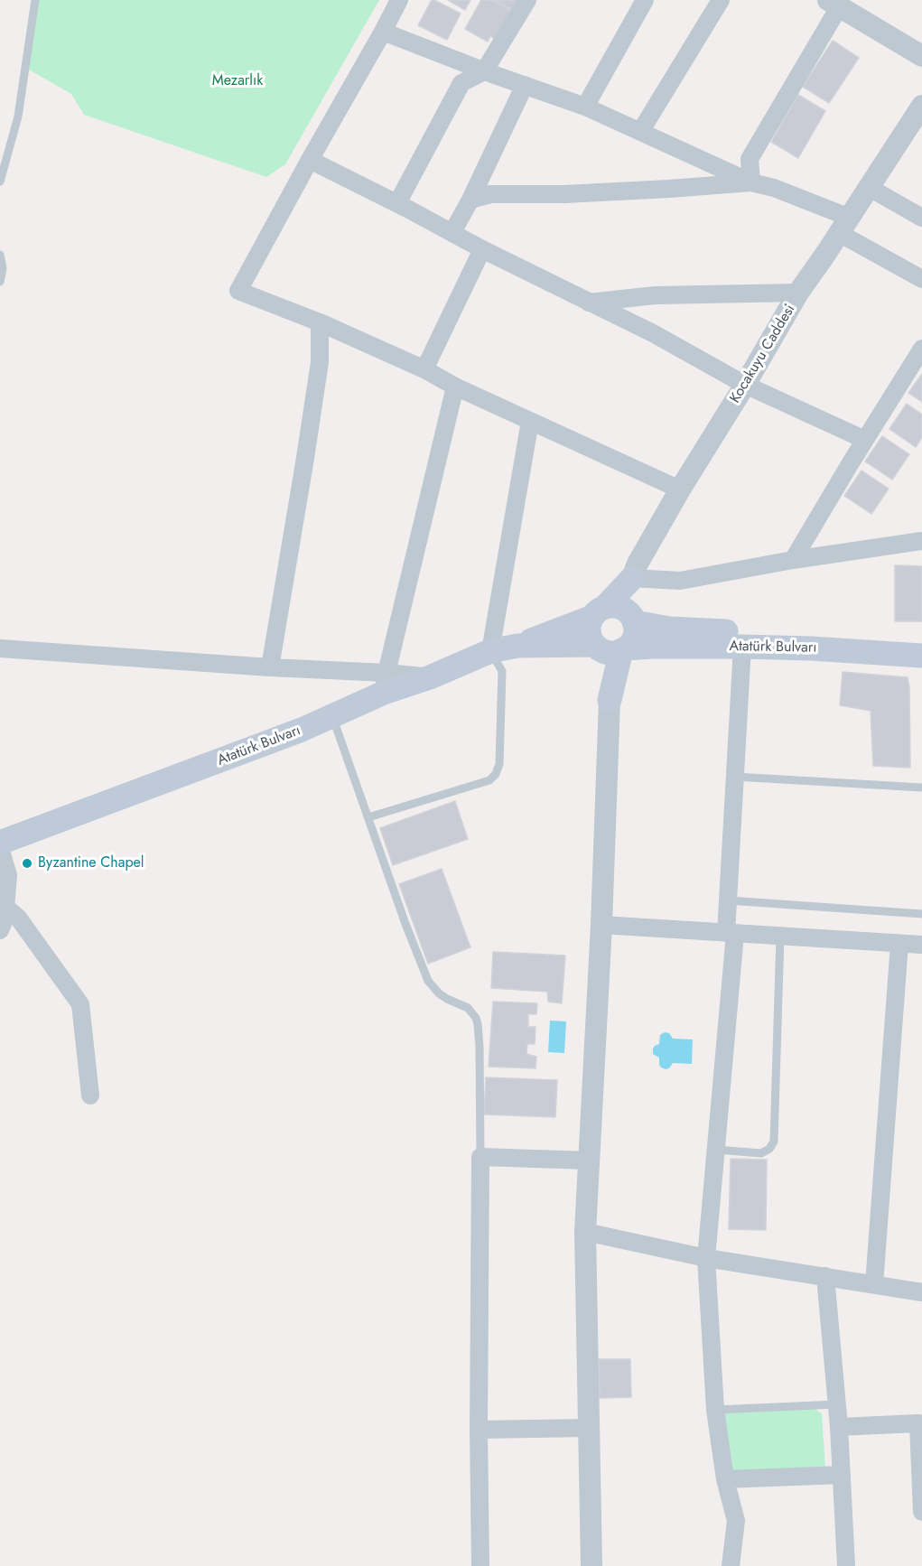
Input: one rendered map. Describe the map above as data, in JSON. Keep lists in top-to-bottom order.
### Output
{
  "streets": {
    "main road": ["Kocakuyu Caddesi", "Atatürk Bulvarı"]
  },
  "crossings": [
    ["Kocakuyu Caddesi", "Atatürk Bulvarı"]
  ],
  "parks": ["Mezarlık"],
  "places": ["Byzantine Chapel"]
}
